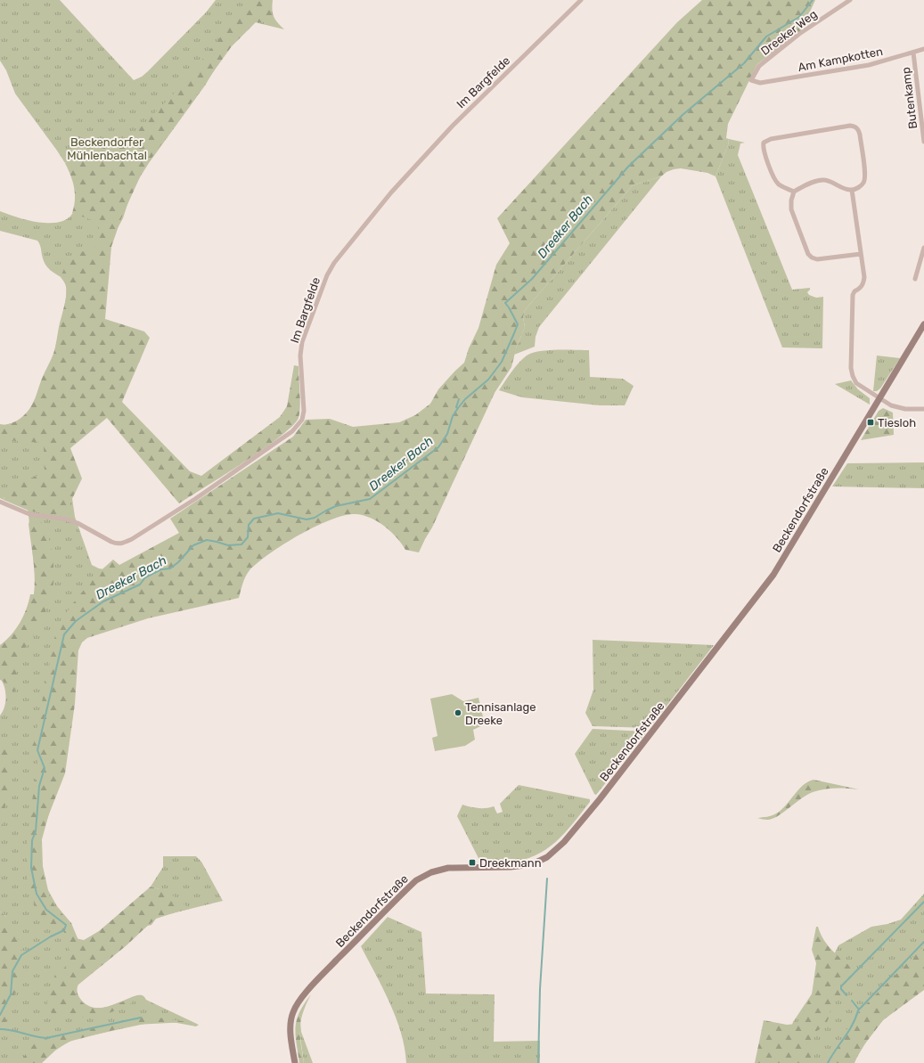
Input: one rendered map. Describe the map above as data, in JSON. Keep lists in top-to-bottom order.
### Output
{
  "streets": {
    "street": [
      "Dreeker Weg",
      "Am Kampkotten",
      "Im Bargfelde",
      "Butenkamp",
      "Beckendorfstraße"
    ]
  },
  "crossings": [
    ["Dreeker Weg", "Am Kampkotten"],
    ["Am Kampkotten", "Butenkamp"]
  ],
  "water": ["Dreeker Bach"],
  "parks": ["Beckendorfer Mühlenbachtal"],
  "places": {
    "transit": ["Tiesloh", "Dreekmann"],
    "other": ["Tennisanlage Dreeke"]
  }
}
